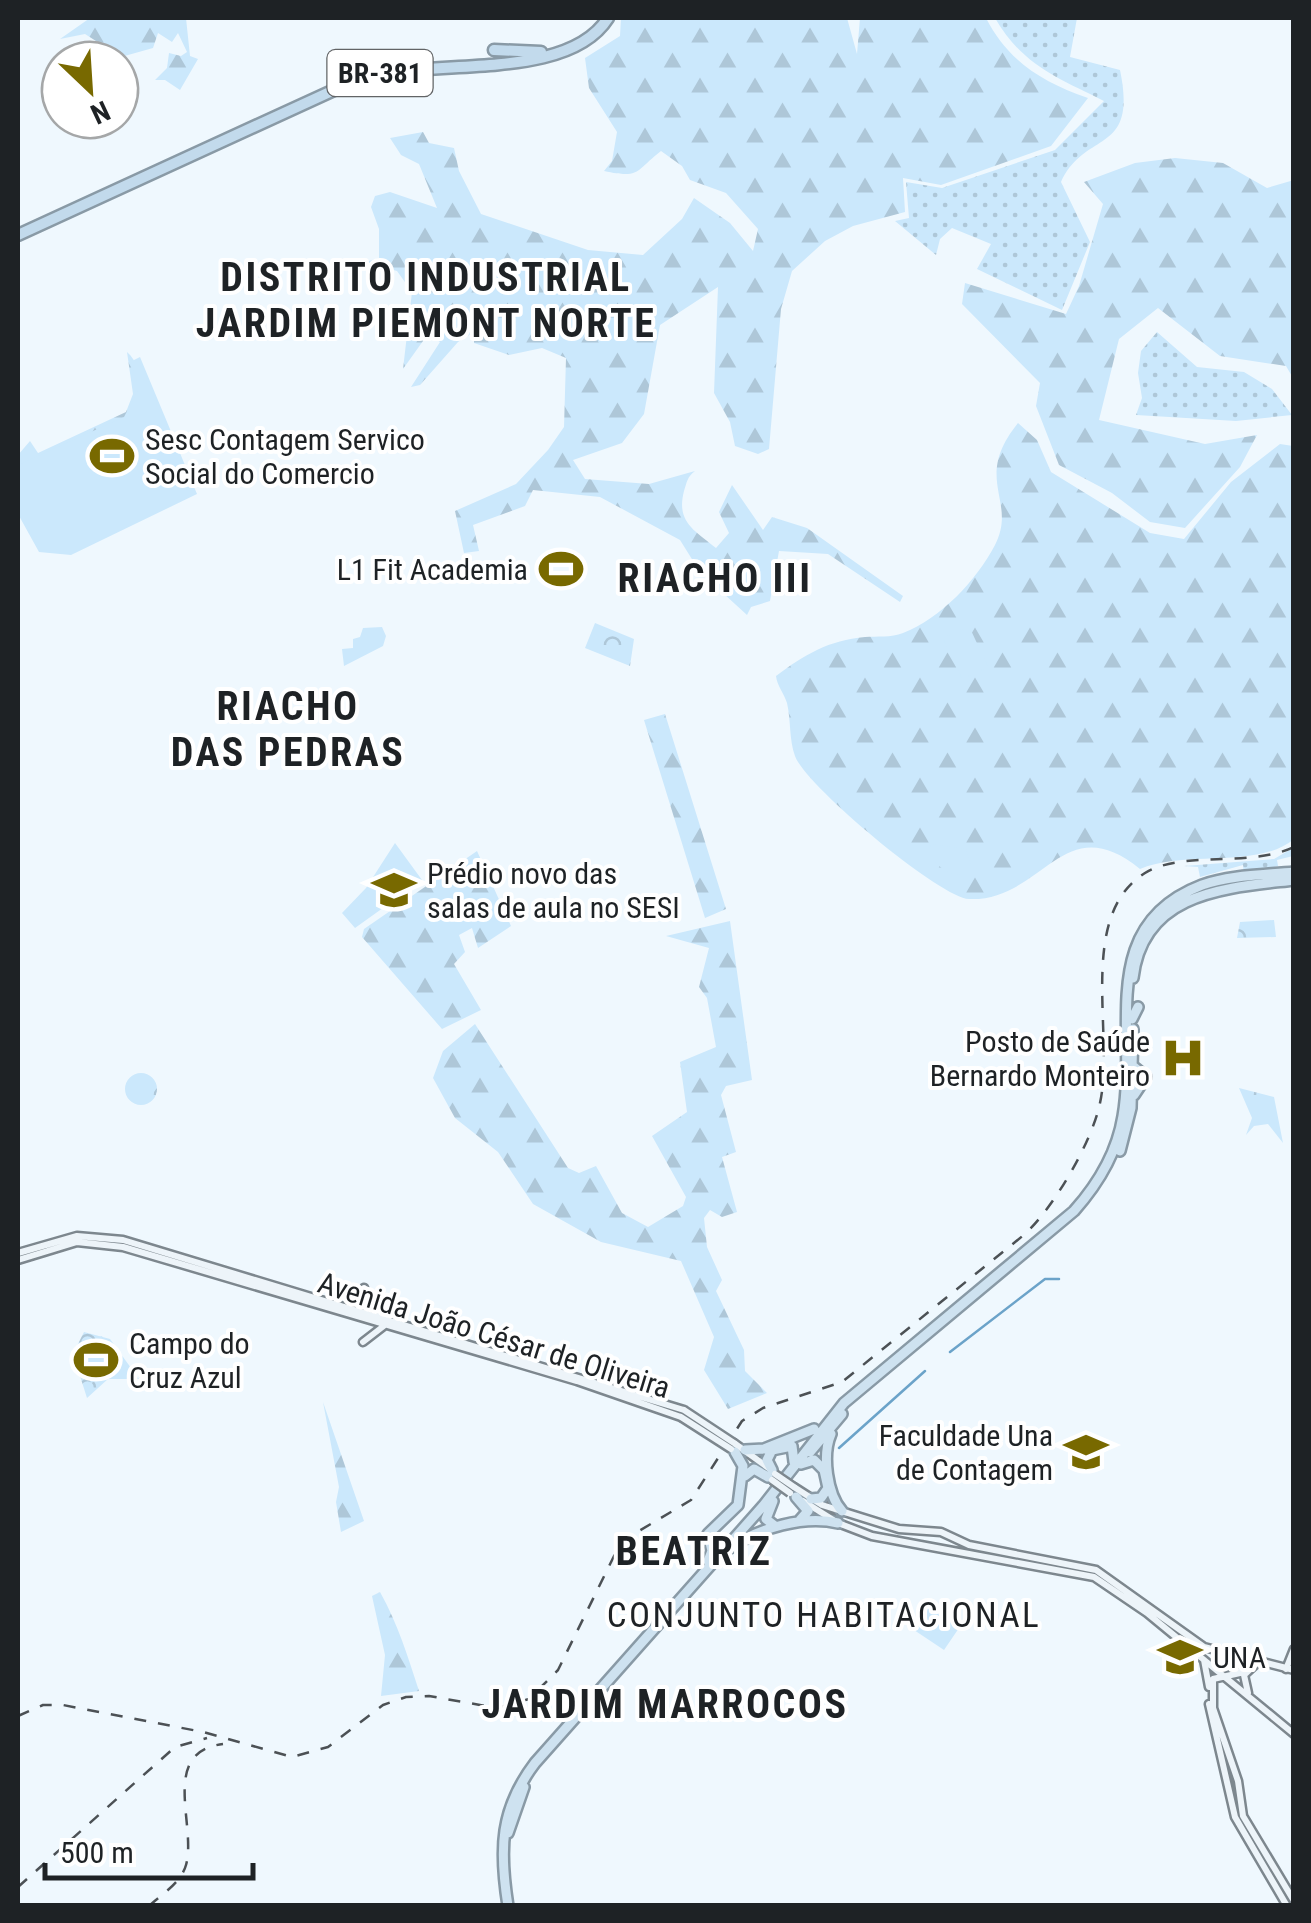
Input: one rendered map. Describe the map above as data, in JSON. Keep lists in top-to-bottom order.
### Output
{
  "streets": {
    "highway": ["BR-381"],
    "main road": ["Avenida João César de Oliveira"]
  },
  "districts": [
    "DISTRITO INDUSTRIAL JARDIM PIEMONT NORTE",
    "RIACHO III",
    "RIACHO DAS PEDRAS",
    "BEATRIZ",
    "CONJUNTO HABITACIONAL",
    "JARDIM MARROCOS"
  ],
  "places": {
    "sports": ["Sesc Contagem Servico Social do Comercio", "L1 Fit Academia", "Campo do Cruz Azul"],
    "school or university": ["Prédio novo das salas de aula no SESI", "Faculdade Una de Contagem", "UNA"],
    "hospital": ["Posto de Saúde Bernardo Monteiro"]
  },
  "scale_bar": "500 m",
  "north": "bottom right"
}
